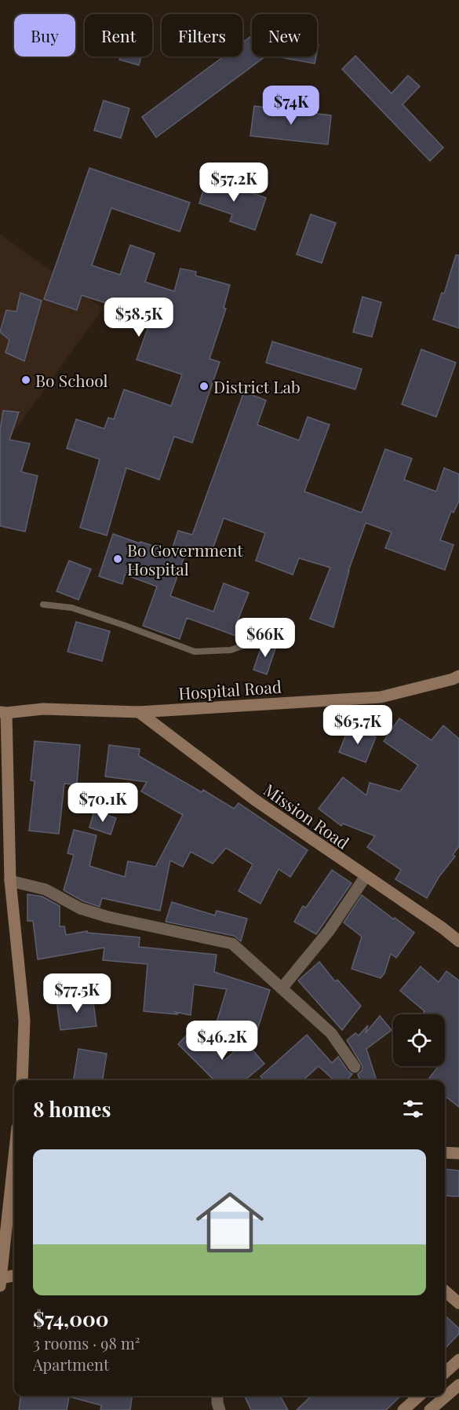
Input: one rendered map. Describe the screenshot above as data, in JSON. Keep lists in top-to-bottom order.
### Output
{
  "streets": {
    "street": ["Hospital Road", "Mission Road"]
  },
  "crossings": [
    ["Hospital Road", "Mission Road"]
  ],
  "places": ["Bo School", "District Lab", "Bo Government Hospital"],
  "page": {
    "chip": [
      "Buy",
      "Rent",
      "Filters",
      "New"
    ],
    "price": [
      "$74K",
      "$57.2K",
      "$58.5K",
      "$66K",
      "$65.7K",
      "$70.1K",
      "$77.5K",
      "$46.2K"
    ],
    "heading": "8 homes",
    "list": [
      {
        "name": "$74,000",
        "note": "3 rooms · 98 m² · Apartment"
      }
    ]
  }
}
